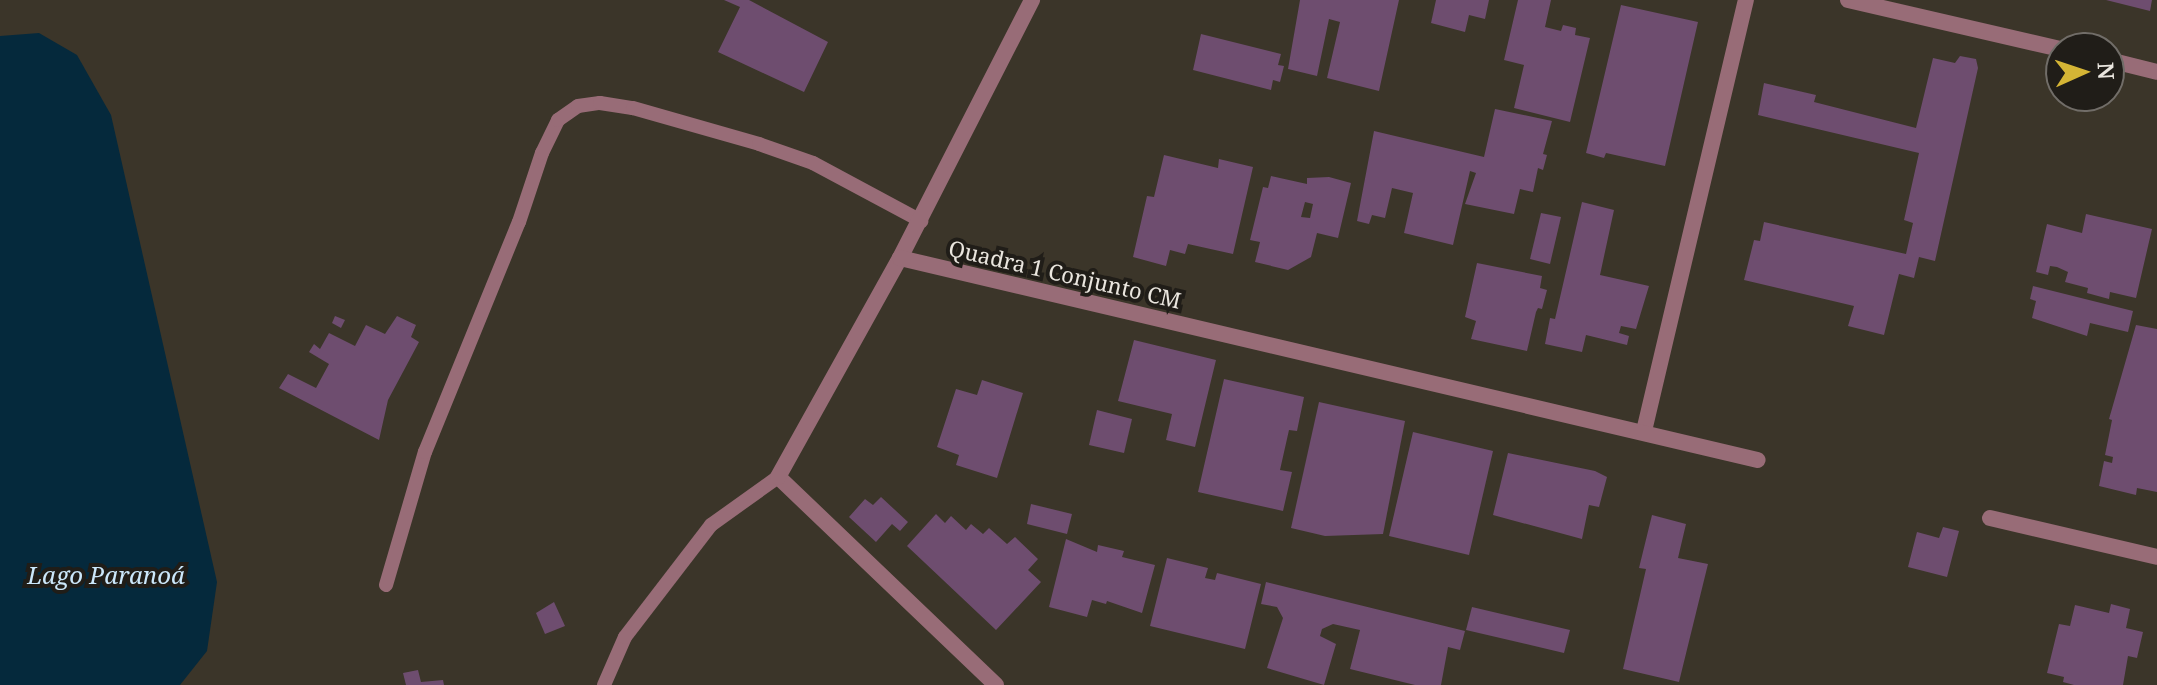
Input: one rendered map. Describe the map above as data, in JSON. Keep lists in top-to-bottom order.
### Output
{
  "streets": {
    "street": ["Quadra 1 Conjunto CM"]
  },
  "water": ["Lago Paranoá"],
  "north": "right"
}
